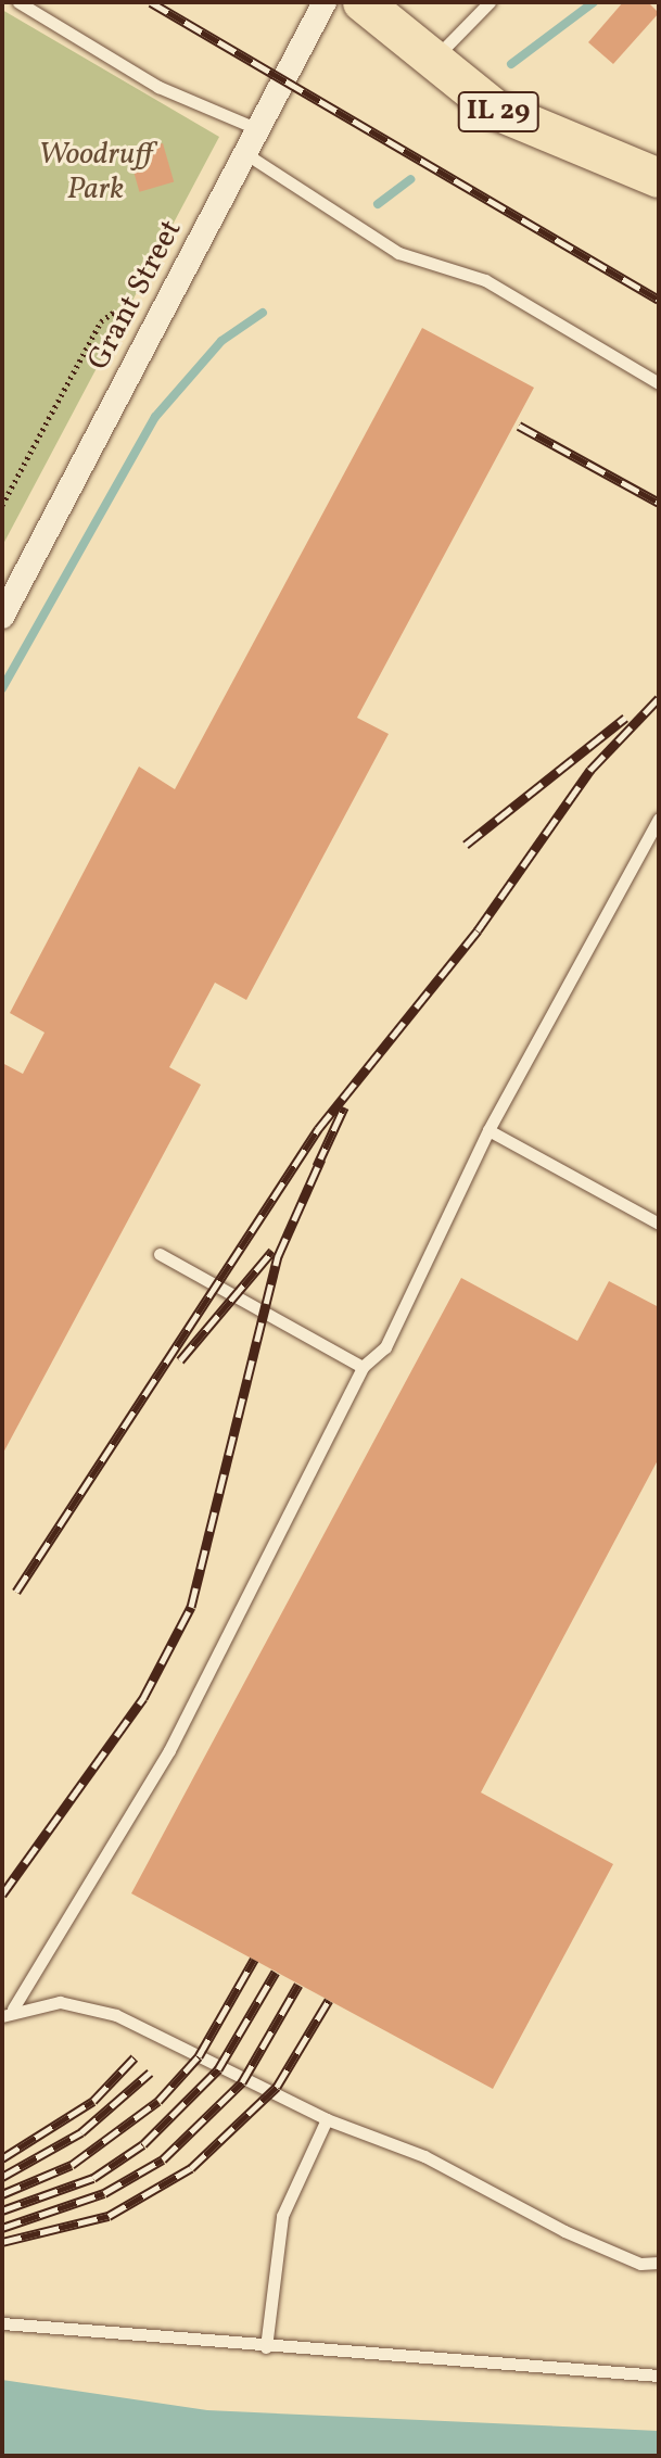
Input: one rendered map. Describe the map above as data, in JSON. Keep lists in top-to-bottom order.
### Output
{
  "streets": {
    "main road": ["IL 29"],
    "street": ["Grant Street"]
  },
  "parks": ["Woodruff Park"]
}
